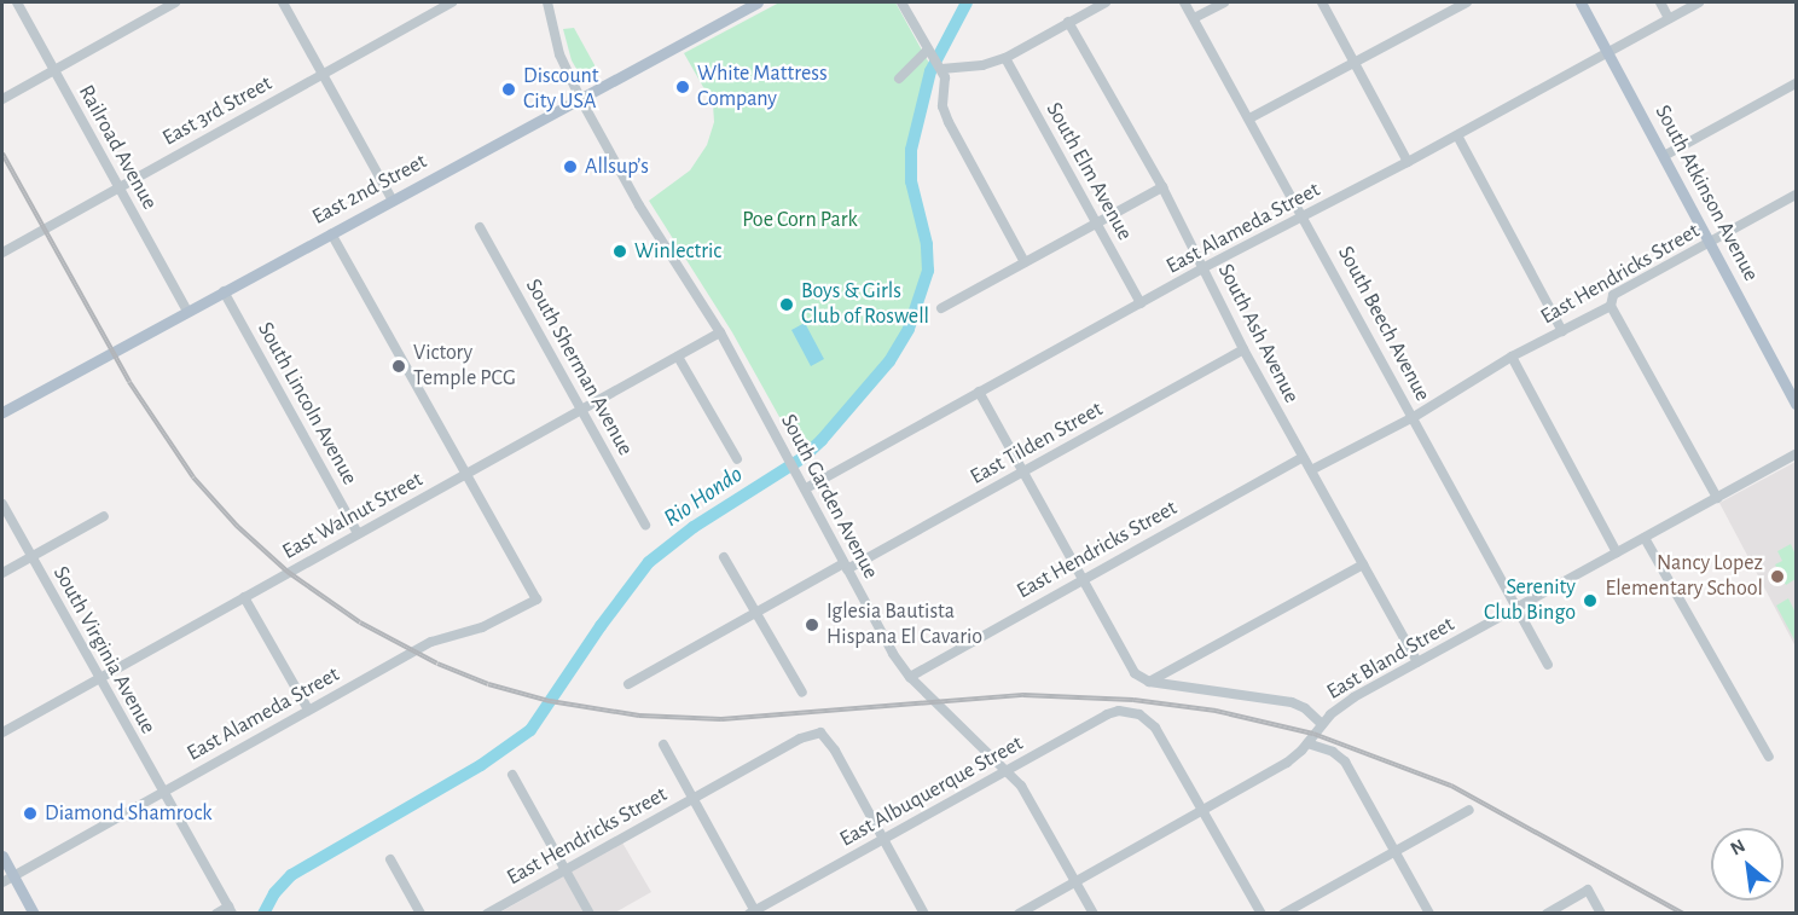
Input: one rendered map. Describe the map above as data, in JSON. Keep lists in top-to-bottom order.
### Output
{
  "streets": {
    "main road": ["East 2nd Street", "South Atkinson Avenue"],
    "street": [
      "East 3rd Street",
      "Railroad Avenue",
      "South Elm Avenue",
      "East Alameda Street",
      "East Hendricks Street",
      "South Beech Avenue",
      "South Ash Avenue",
      "South Sherman Avenue",
      "South Lincoln Avenue",
      "East Tilden Street",
      "South Garden Avenue",
      "East Walnut Street",
      "South Virginia Avenue",
      "East Bland Street",
      "East Albuquerque Street"
    ]
  },
  "crossings": [
    ["East 3rd Street", "Railroad Avenue"],
    ["Railroad Avenue", "East 2nd Street"],
    ["South Elm Avenue", "East Alameda Street"],
    ["East 2nd Street", "South Lincoln Avenue"],
    ["East 2nd Street", "South Garden Avenue"],
    ["South Atkinson Avenue", "East Alameda Street"],
    ["South Atkinson Avenue", "East Hendricks Street"],
    ["East Alameda Street", "South Beech Avenue"],
    ["East Alameda Street", "South Ash Avenue"],
    ["East Alameda Street", "South Garden Avenue"],
    ["East Alameda Street", "East Walnut Street"],
    ["East Alameda Street", "South Virginia Avenue"],
    ["East Hendricks Street", "South Beech Avenue"],
    ["East Hendricks Street", "South Ash Avenue"],
    ["East Hendricks Street", "South Garden Avenue"],
    ["East Hendricks Street", "East Albuquerque Street"],
    ["South Beech Avenue", "East Bland Street"],
    ["South Ash Avenue", "East Tilden Street"],
    ["South Ash Avenue", "East Bland Street"],
    ["South Sherman Avenue", "East Walnut Street"],
    ["South Lincoln Avenue", "East Walnut Street"],
    ["East Tilden Street", "South Garden Avenue"],
    ["South Garden Avenue", "East Walnut Street"],
    ["South Garden Avenue", "East Bland Street"],
    ["South Garden Avenue", "East Albuquerque Street"],
    ["East Walnut Street", "South Virginia Avenue"],
    ["East Bland Street", "East Albuquerque Street"]
  ],
  "water": ["Rio Hondo"],
  "parks": ["Poe Corn Park"],
  "places": [
    "White Mattress Company",
    "Discount City USA",
    "Allsup’s",
    "Winlectric",
    "Boys & Girls Club of Roswell",
    "Victory Temple PCG",
    "Nancy Lopez Elementary School",
    "Serenity Club Bingo",
    "Iglesia Bautista Hispana El Cavario",
    "Diamond Shamrock"
  ],
  "north": "top left"
}
